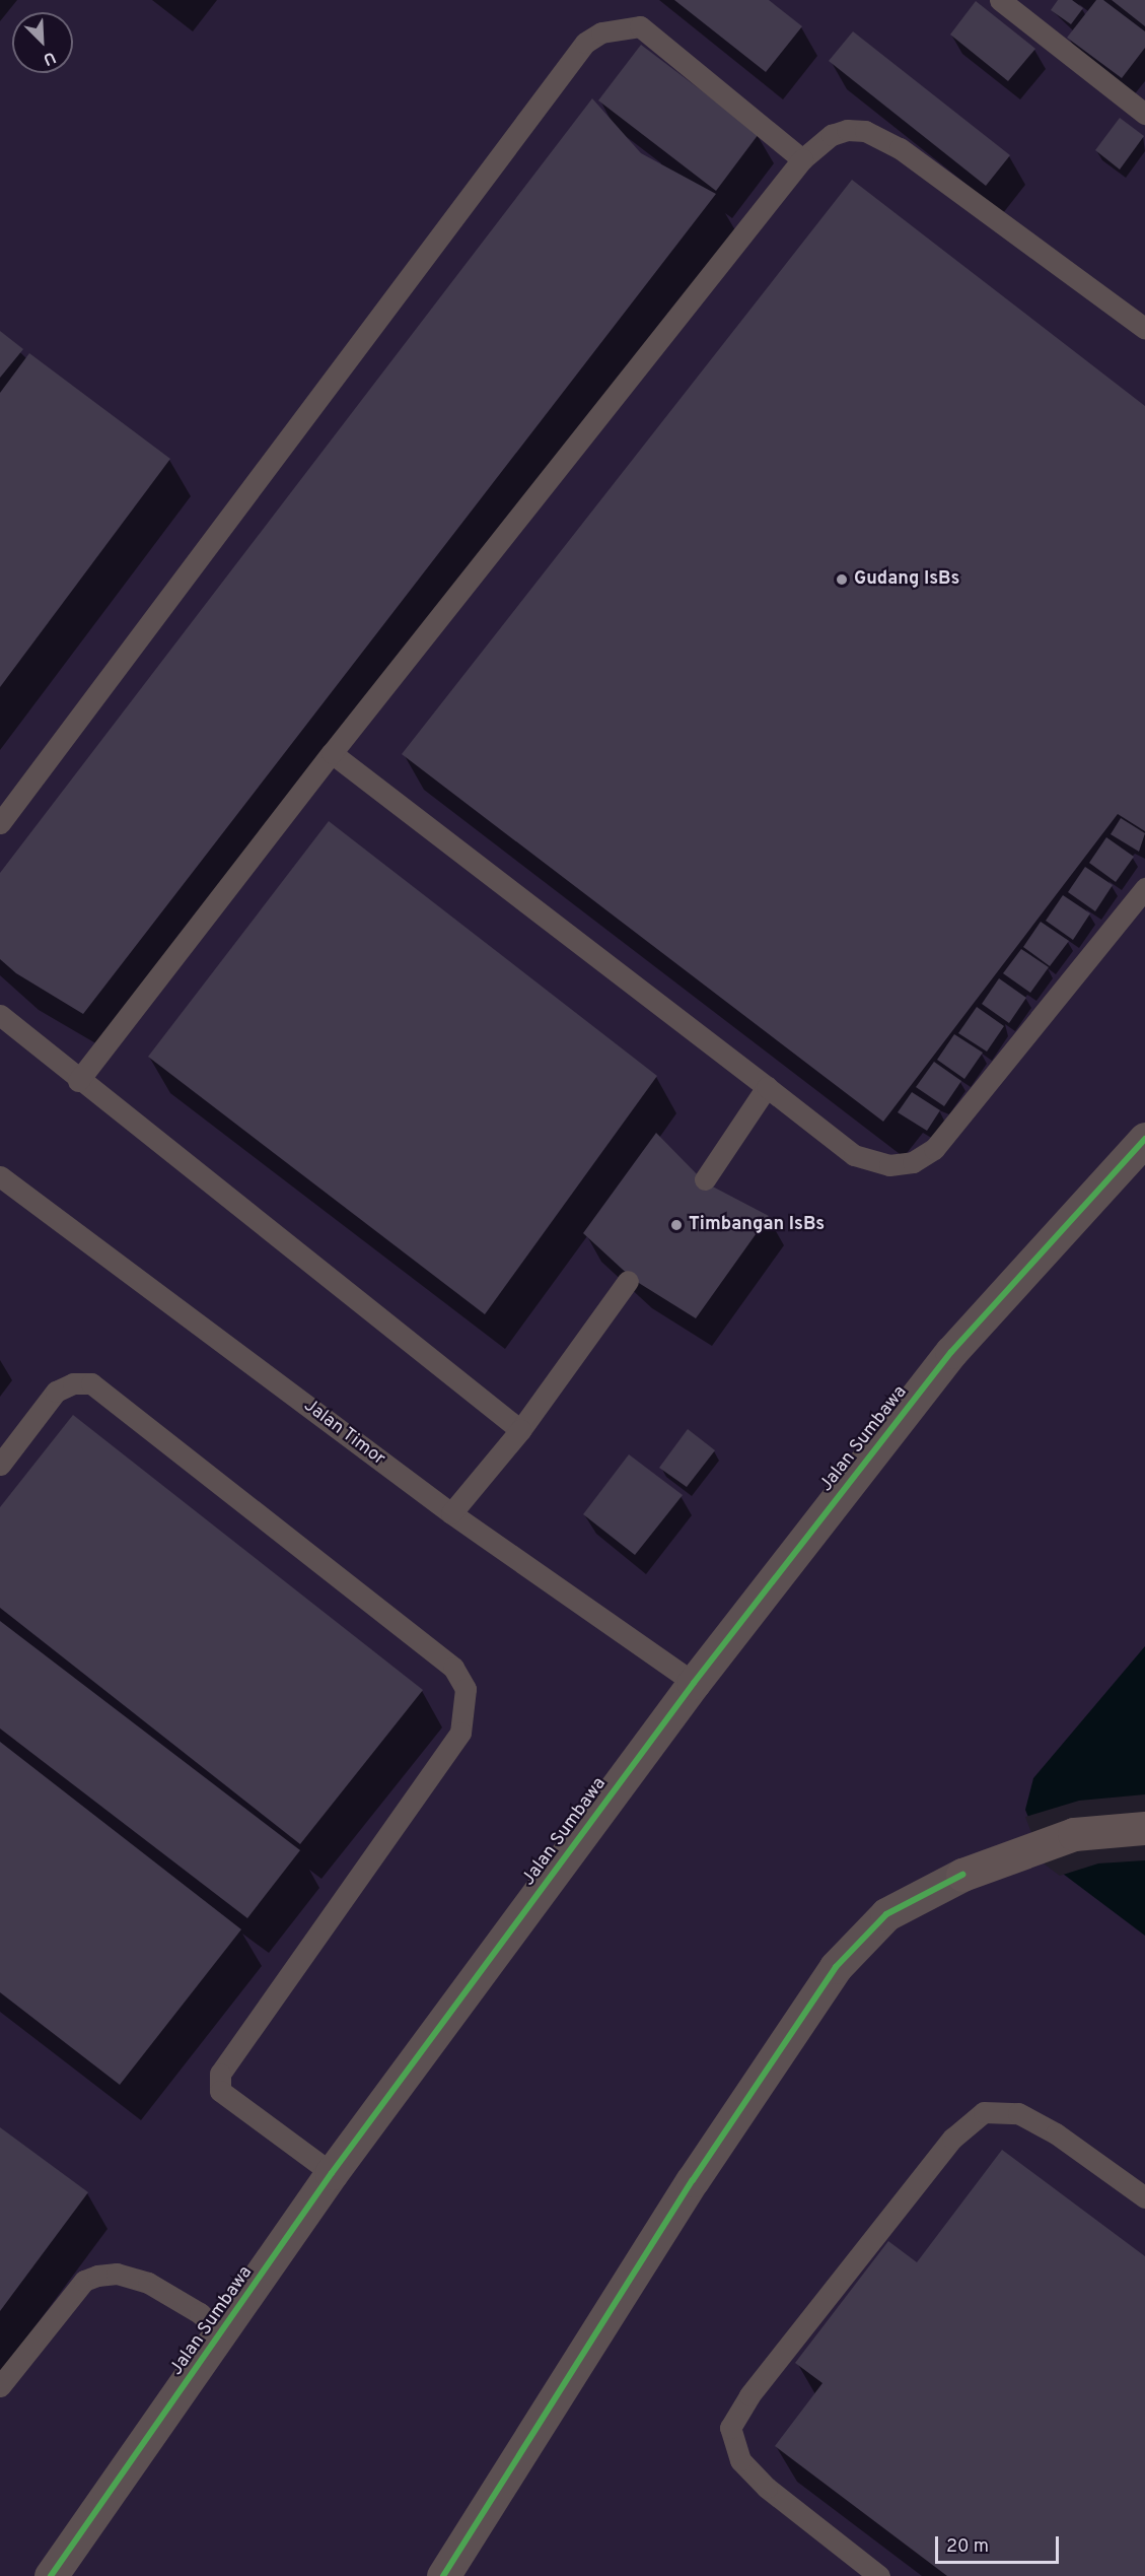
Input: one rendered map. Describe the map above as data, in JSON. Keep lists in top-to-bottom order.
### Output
{
  "streets": {
    "street": ["Jalan Sumbawa"],
    "lane": ["Jalan Timor"]
  },
  "crossings": [
    ["Jalan Timor", "Jalan Sumbawa"]
  ],
  "places": ["Gudang IsBs", "Timbangan IsBs"],
  "scale_bar": "20 m",
  "north": "bottom right"
}
